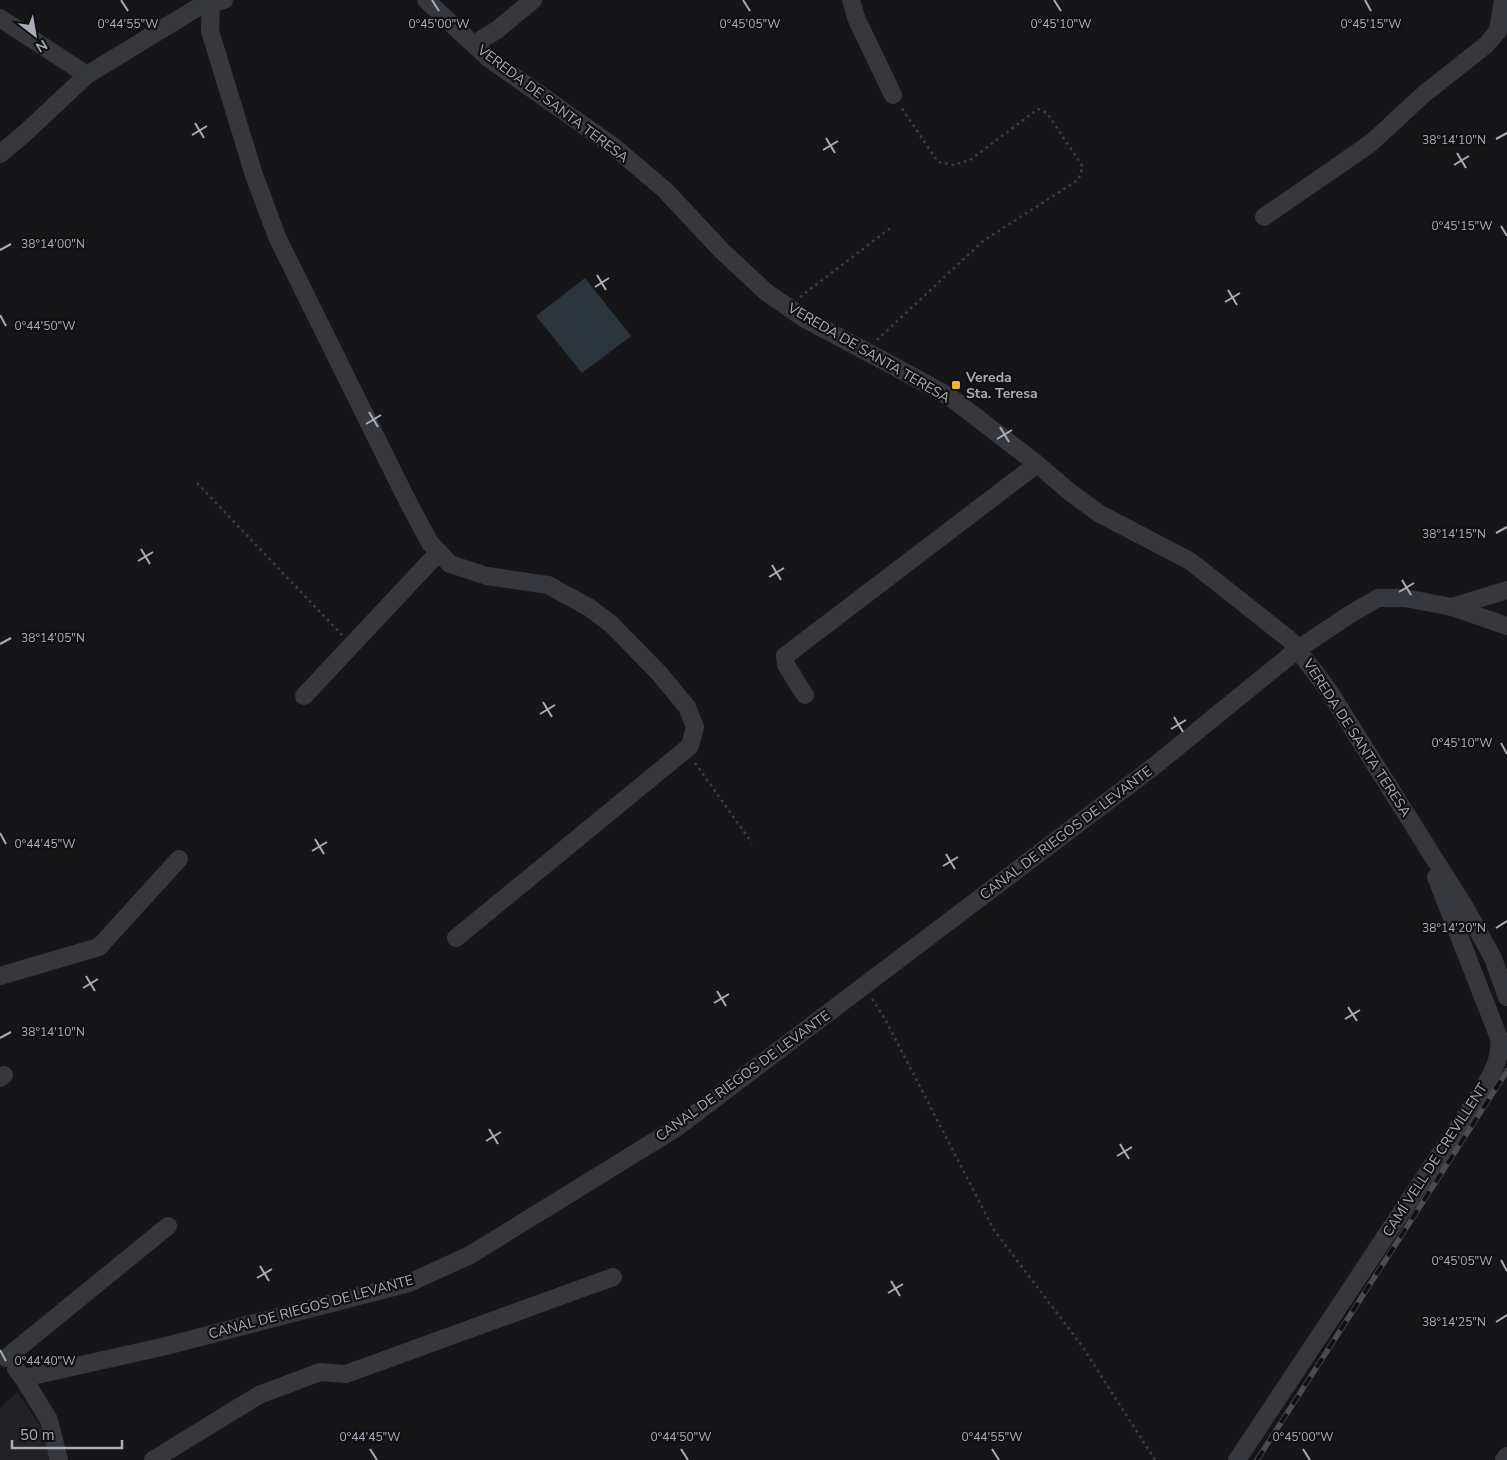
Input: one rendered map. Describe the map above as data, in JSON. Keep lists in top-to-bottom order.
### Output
{
  "streets": {
    "street": ["VEREDA DE SANTA TERESA", "CANAL DE RIEGOS DE LEVANTE", "CAMÍ VELL DE CREVILLENT"]
  },
  "crossings": [
    ["VEREDA DE SANTA TERESA", "CANAL DE RIEGOS DE LEVANTE"],
    ["VEREDA DE SANTA TERESA", "CAMÍ VELL DE CREVILLENT"]
  ],
  "places": {
    "transit": ["Vereda Sta. Teresa"]
  },
  "scale_bar": "50 m",
  "north": "bottom right",
  "coordinates": [
    "0°44'55\"W",
    "0°45'00\"W",
    "0°45'05\"W",
    "0°45'10\"W",
    "0°45'15\"W",
    "38°14'10\"N",
    "38°14'00\"N",
    "0°44'50\"W",
    "38°14'15\"N",
    "38°14'05\"N",
    "0°44'45\"W",
    "38°14'20\"N",
    "38°14'25\"N",
    "0°44'40\"W"
  ]
}
